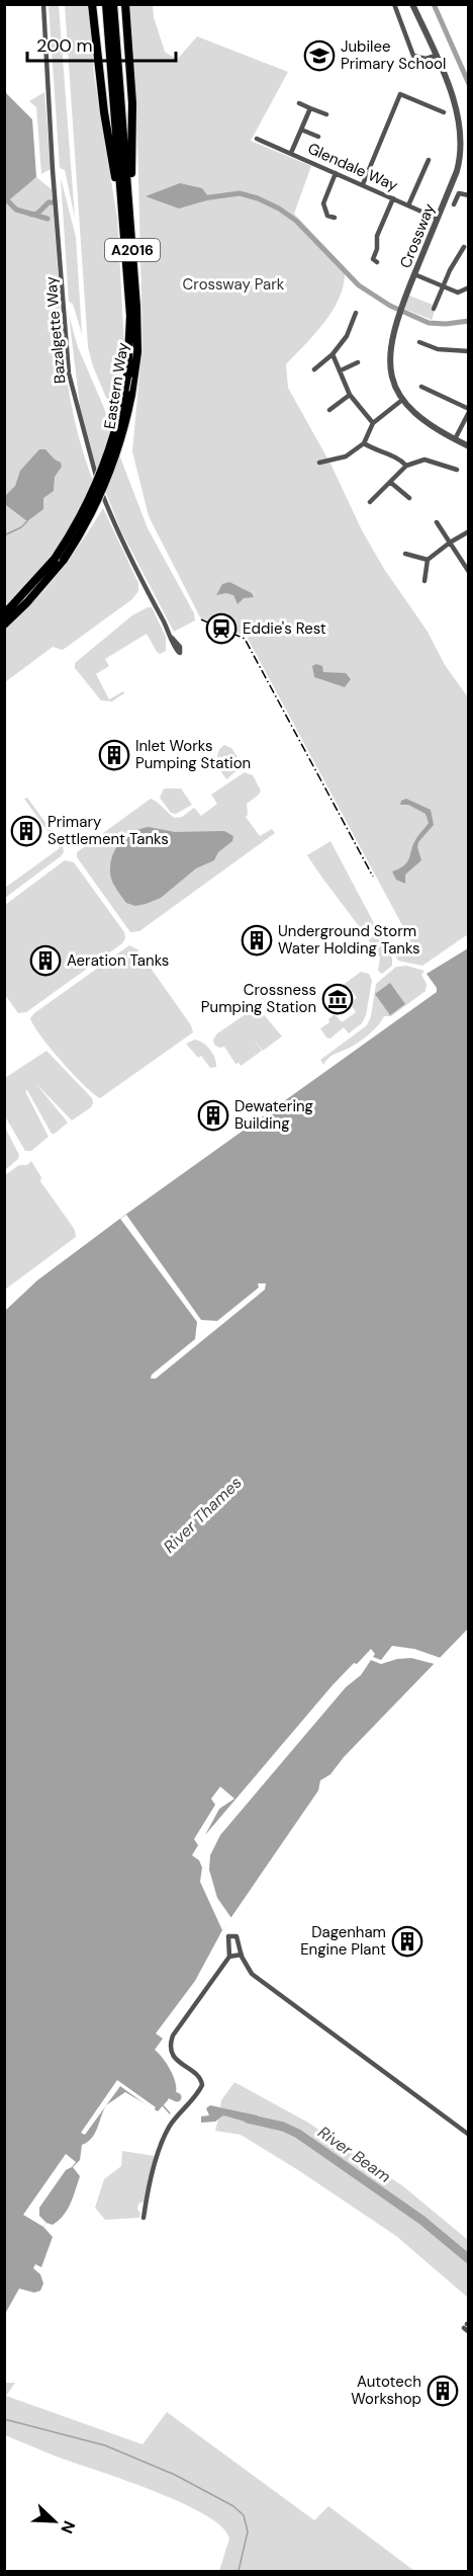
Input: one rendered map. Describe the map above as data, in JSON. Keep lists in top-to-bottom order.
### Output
{
  "streets": {
    "main road": ["A2016", "Eastern Way"],
    "street": ["Glendale Way", "Crossway", "Bazalgette Way"]
  },
  "crossings": [
    ["Glendale Way", "Crossway"]
  ],
  "water": ["River Thames", "River Beam"],
  "parks": ["Crossway Park"],
  "places": {
    "school or university": ["Jubilee Primary School"],
    "station": ["Eddie's Rest"],
    "building": [
      "Inlet Works Pumping Station",
      "Primary Settlement Tanks",
      "Underground Storm Water Holding Tanks",
      "Aeration Tanks",
      "Dewatering Building",
      "Dagenham Engine Plant",
      "Autotech Workshop"
    ],
    "museum": ["Crossness Pumping Station"]
  },
  "scale_bar": "200 m",
  "north": "bottom right"
}
